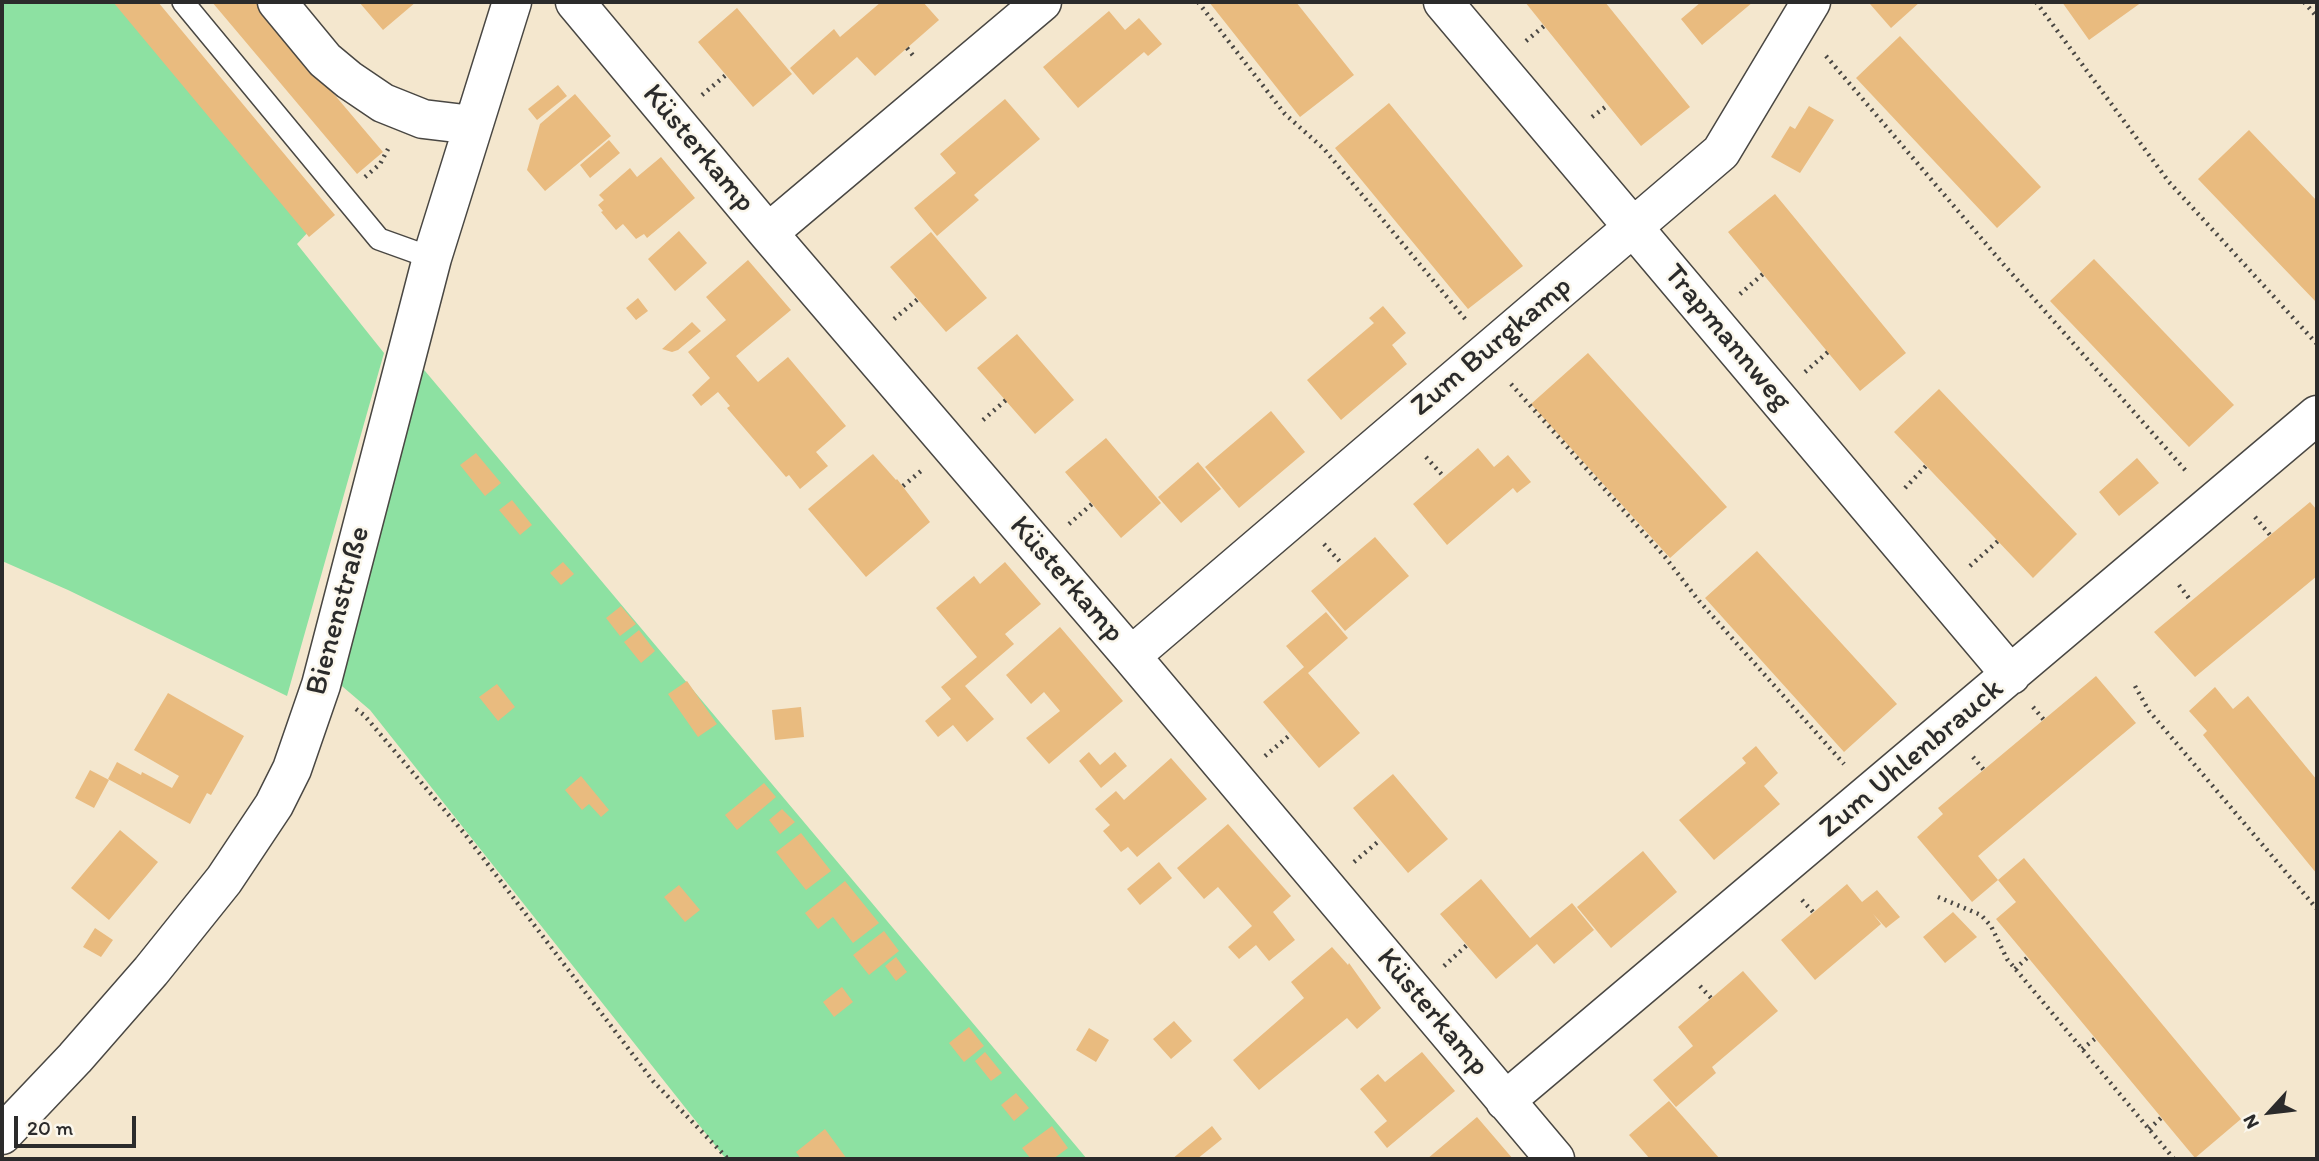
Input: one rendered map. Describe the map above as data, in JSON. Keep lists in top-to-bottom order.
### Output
{
  "streets": {
    "street": [
      "Küsterkamp",
      "Trapmannweg",
      "Zum Burgkamp",
      "Bienenstraße",
      "Zum Uhlenbrauck"
    ]
  },
  "crossings": [
    ["Küsterkamp", "Zum Burgkamp"],
    ["Küsterkamp", "Zum Uhlenbrauck"],
    ["Trapmannweg", "Zum Burgkamp"],
    ["Trapmannweg", "Zum Uhlenbrauck"]
  ],
  "scale_bar": "20 m",
  "north": "bottom left"
}
